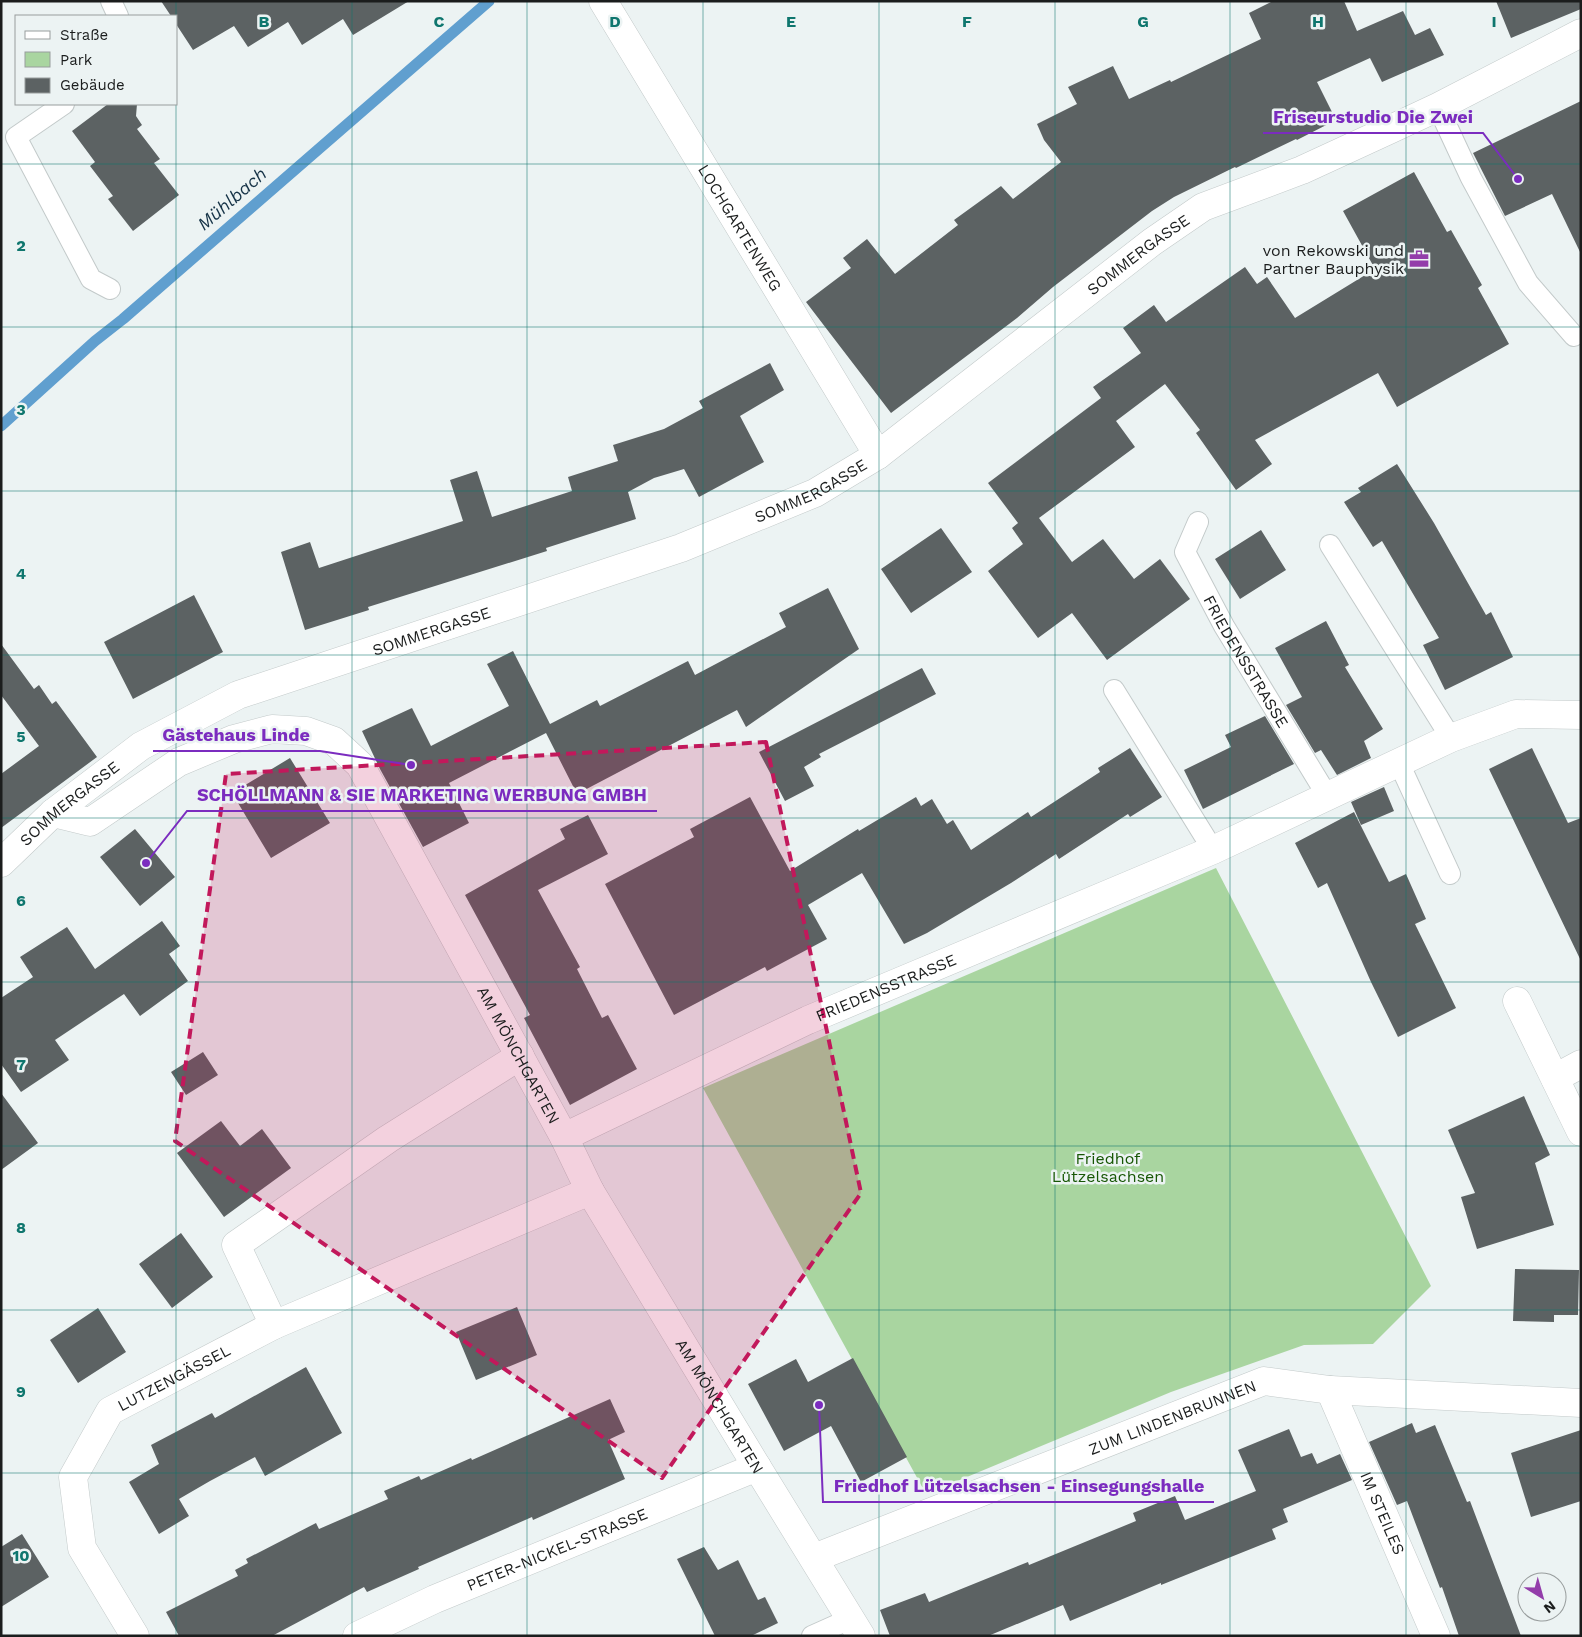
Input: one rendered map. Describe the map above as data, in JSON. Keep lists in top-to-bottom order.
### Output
{
  "streets": {
    "street": [
      "LOCHGARTENWEG",
      "SOMMERGASSE",
      "FRIEDENSSTRASSE",
      "AM MÖNCHGARTEN",
      "LUTZENGÄSSEL",
      "ZUM LINDENBRUNNEN",
      "IM STEILES",
      "PETER-NICKEL-STRASSE"
    ]
  },
  "crossings": [
    ["LOCHGARTENWEG", "SOMMERGASSE"],
    ["SOMMERGASSE", "AM MÖNCHGARTEN"],
    ["FRIEDENSSTRASSE", "AM MÖNCHGARTEN"],
    ["AM MÖNCHGARTEN", "LUTZENGÄSSEL"],
    ["AM MÖNCHGARTEN", "ZUM LINDENBRUNNEN"],
    ["AM MÖNCHGARTEN", "PETER-NICKEL-STRASSE"],
    ["ZUM LINDENBRUNNEN", "IM STEILES"]
  ],
  "water": ["Mühlbach"],
  "parks": ["Friedhof Lützelsachsen"],
  "places": {
    "other": [
      "Friseurstudio Die Zwei",
      "Gästehaus Linde",
      "SCHÖLLMANN & SIE MARKETING WERBUNG GMBH",
      "Friedhof Lützelsachsen - Einsegungshalle"
    ],
    "office": ["von Rekowski und Partner Bauphysik"]
  },
  "legend": ["Straße", "Park", "Gebäude"],
  "north": "bottom right",
  "grid": {
    "columns": [
      "B",
      "C",
      "D",
      "E",
      "F",
      "G",
      "H",
      "I"
    ],
    "rows": [
      "2",
      "3",
      "4",
      "5",
      "6",
      "7",
      "8",
      "9",
      "10"
    ]
  }
}
